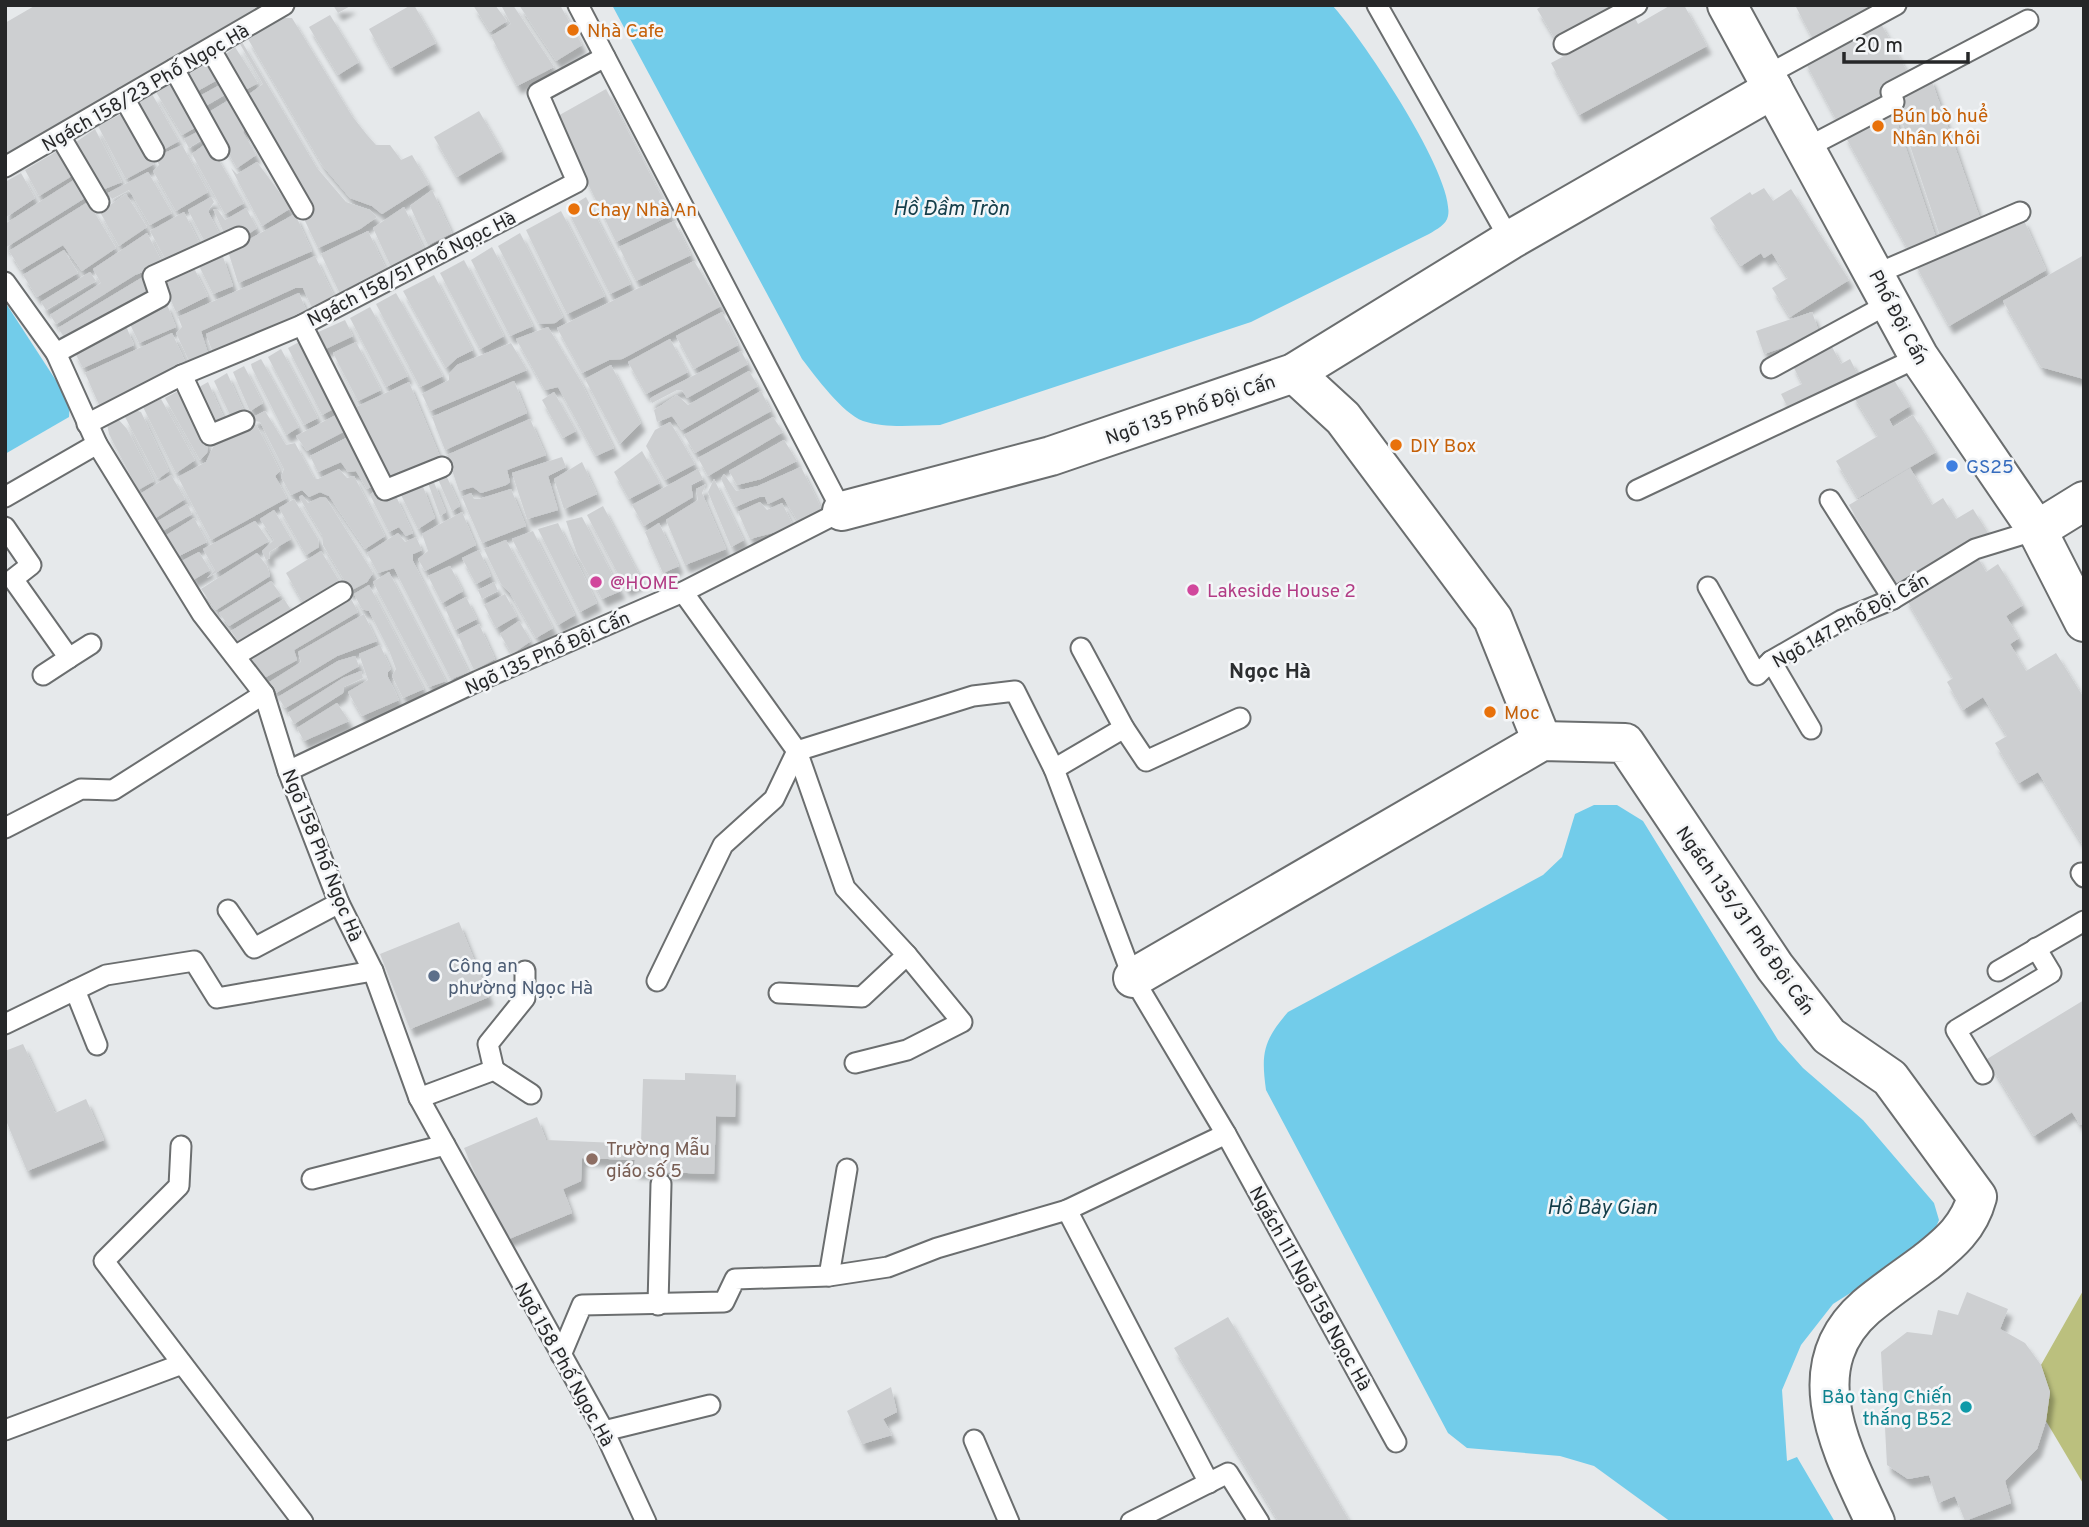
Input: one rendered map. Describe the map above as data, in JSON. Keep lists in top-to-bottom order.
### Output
{
  "streets": {
    "street": ["Phố Đội Cấn", "Ngõ 135 Phố Đội Cấn", "Ngách 135/31 Phố Đội Cấn"],
    "lane": [
      "Ngách 158/23 Phố Ngọc Hà",
      "Ngách 158/51 Phố Ngọc Hà",
      "Ngõ 147 Phố Đội Cấn",
      "Ngõ 158 Phố Ngọc Hà",
      "Ngách 111 Ngõ 158 Ngọc Hà"
    ]
  },
  "crossings": [
    ["Ngách 158/51 Phố Ngọc Hà", "Ngõ 158 Phố Ngọc Hà"],
    ["Phố Đội Cấn", "Ngõ 135 Phố Đội Cấn"],
    ["Phố Đội Cấn", "Ngõ 147 Phố Đội Cấn"],
    ["Ngõ 135 Phố Đội Cấn", "Ngõ 158 Phố Ngọc Hà"]
  ],
  "districts": ["Ngọc Hà"],
  "water": ["Hồ Đầm Tròn", "Hồ Bảy Gian"],
  "places": [
    "Nhà Cafe",
    "Bún bò huể Nhân Khôi",
    "Chay Nhà An",
    "DIY Box",
    "GS25",
    "@HOME",
    "Lakeside House 2",
    "Moc",
    "Công an phường Ngọc Hà",
    "Trường Mẫu giáo số 5",
    "Bảo tàng Chiến thắng B52"
  ],
  "scale_bar": "20 m"
}
